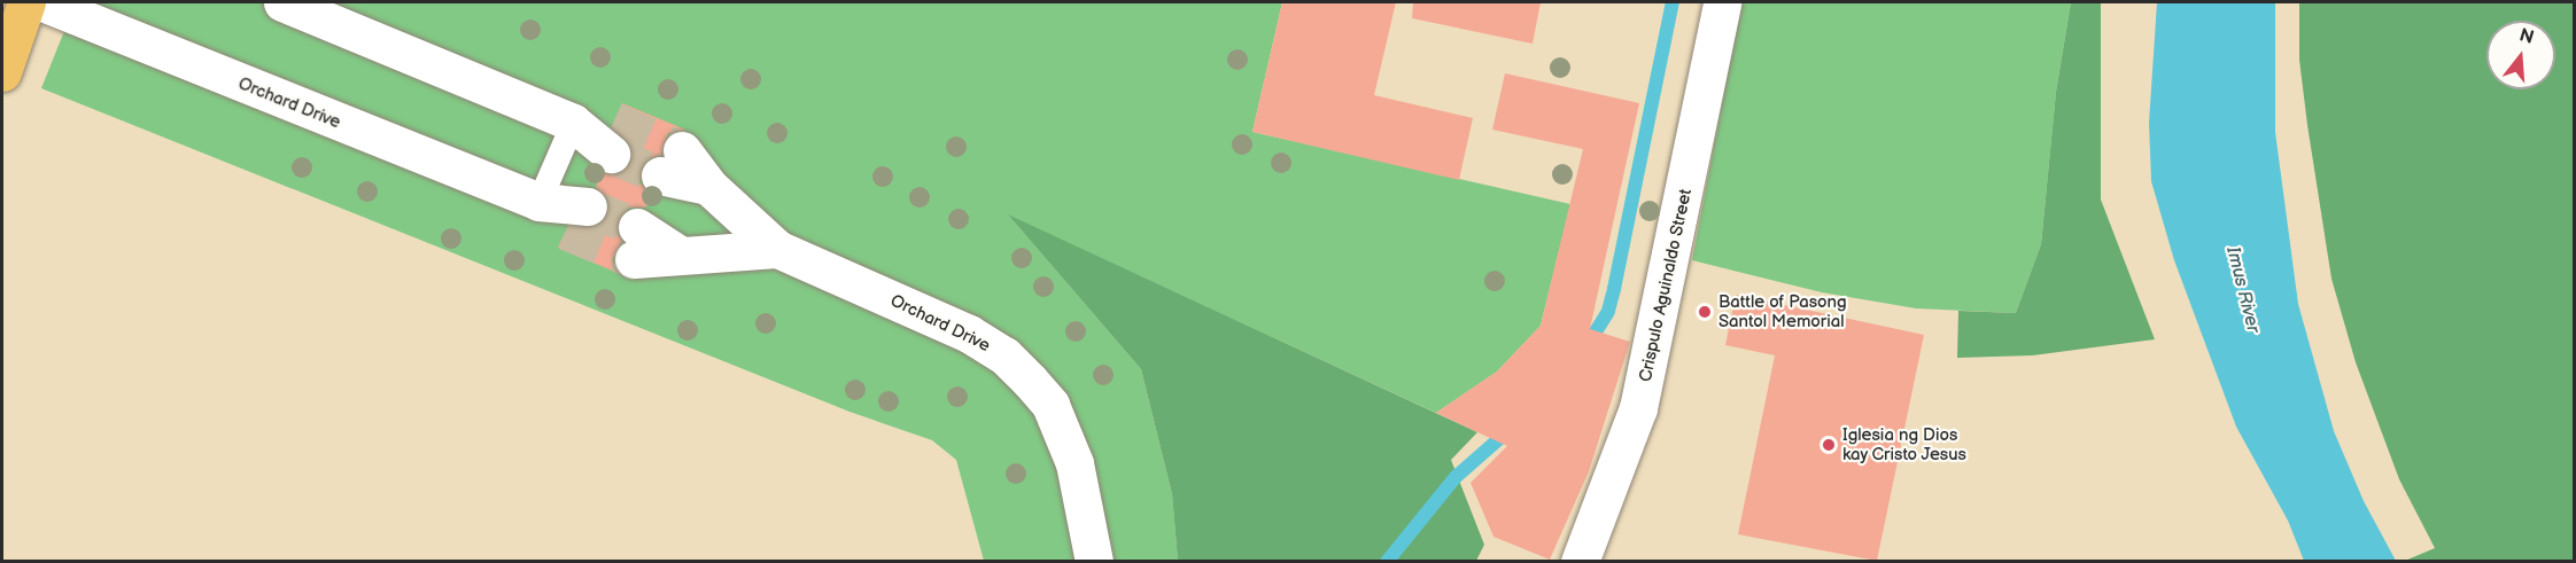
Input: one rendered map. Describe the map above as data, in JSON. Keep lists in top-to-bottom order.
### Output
{
  "streets": {
    "street": ["Orchard Drive", "Crispulo Aguinaldo Street"]
  },
  "water": ["Imus River"],
  "places": ["Battle of Pasong Santol Memorial", "Iglesia ng Dios kay Cristo Jesus"],
  "north": "top"
}
